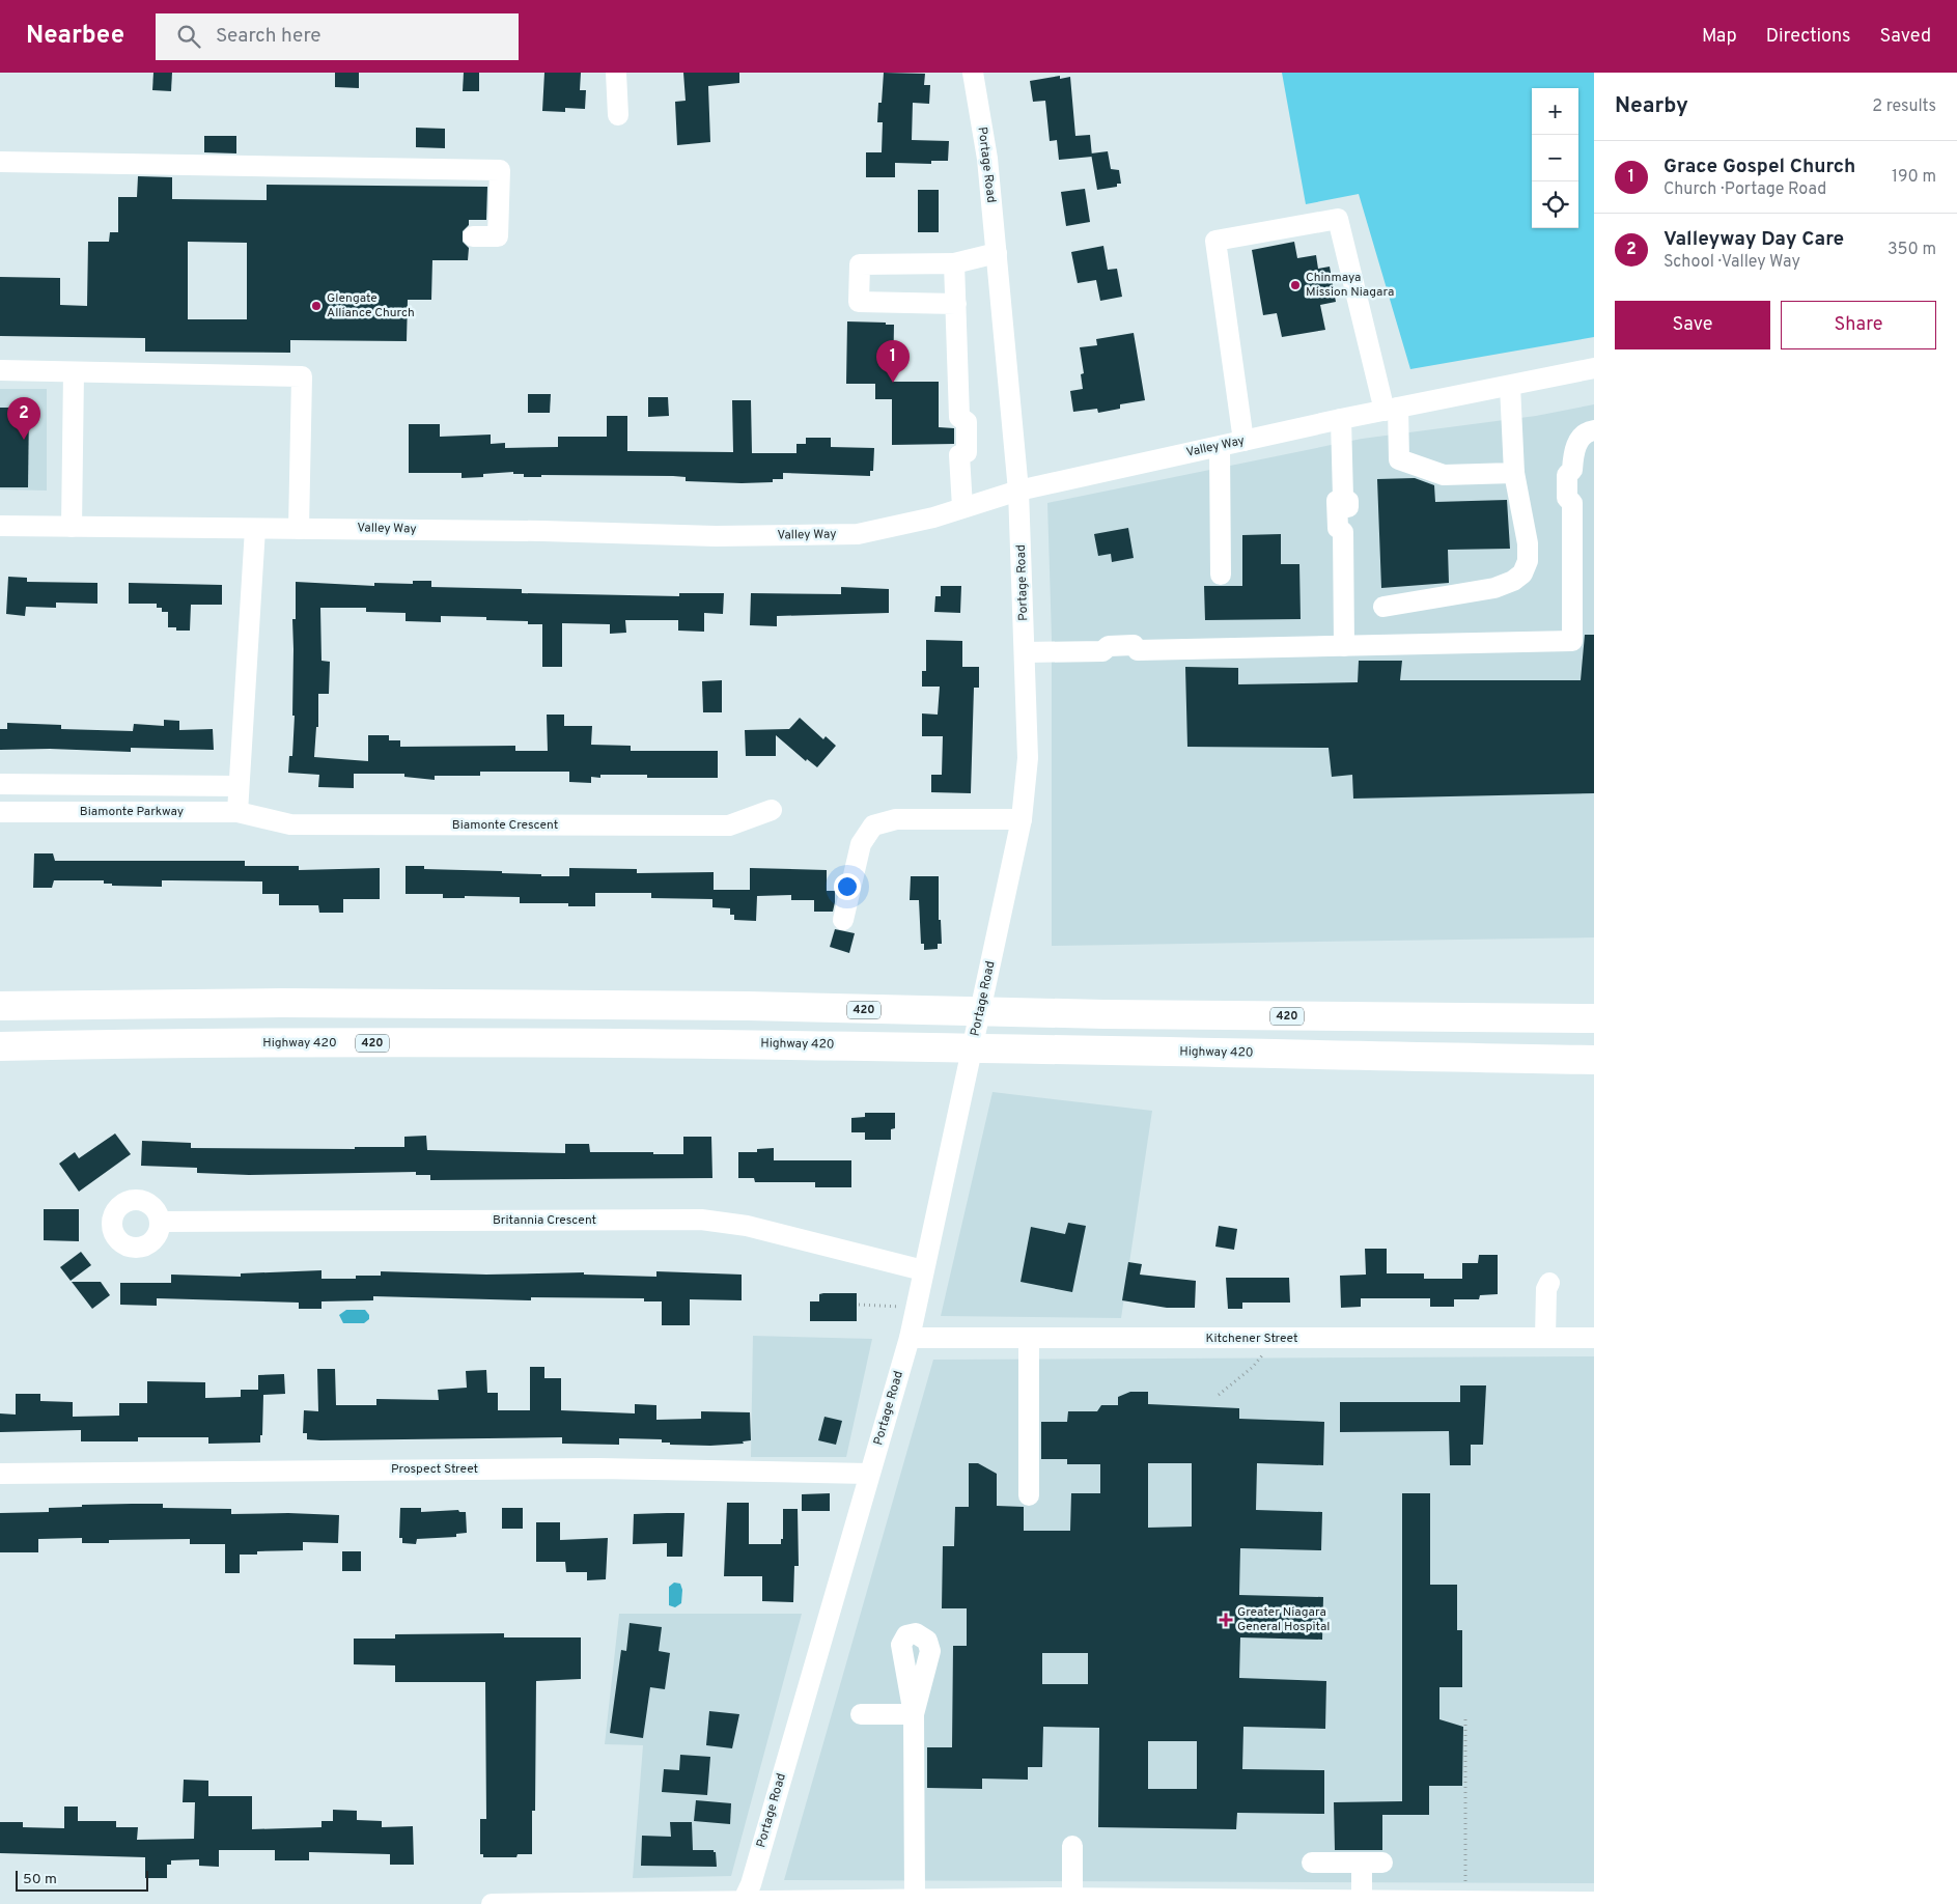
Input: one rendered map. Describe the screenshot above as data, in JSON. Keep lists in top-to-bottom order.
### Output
{
  "streets": {
    "highway": ["420", "Highway 420"],
    "street": [
      "Portage Road",
      "Valley Way",
      "Biamonte Parkway",
      "Biamonte Crescent",
      "Britannia Crescent",
      "Kitchener Street",
      "Prospect Street"
    ]
  },
  "crossings": [
    ["Portage Road", "Valley Way"],
    ["Portage Road", "Britannia Crescent"],
    ["Portage Road", "Kitchener Street"],
    ["Portage Road", "Prospect Street"],
    ["Biamonte Parkway", "Biamonte Crescent"]
  ],
  "places": {
    "other": ["Chinmaya Mission Niagara", "Glengate Alliance Church"],
    "health": ["Greater Niagara General Hospital"]
  },
  "scale_bar": "50 m",
  "page": {
    "header": "Nearbee",
    "search": "Search here",
    "nav": ["Map", "Directions", "Saved"],
    "heading": ["Nearby", "2 results"],
    "map_buttons": ["+", "−"],
    "list": [
      {
        "mark": "1",
        "name": "Grace Gospel Church",
        "note": "Church · Portage Road",
        "value": "190 m"
      },
      {
        "mark": "2",
        "name": "Valleyway Day Care",
        "note": "School · Valley Way",
        "value": "350 m"
      }
    ],
    "buttons": ["Save", "Share"],
    "pins": ["1", "2"],
    "scale": "50 m"
  }
}
